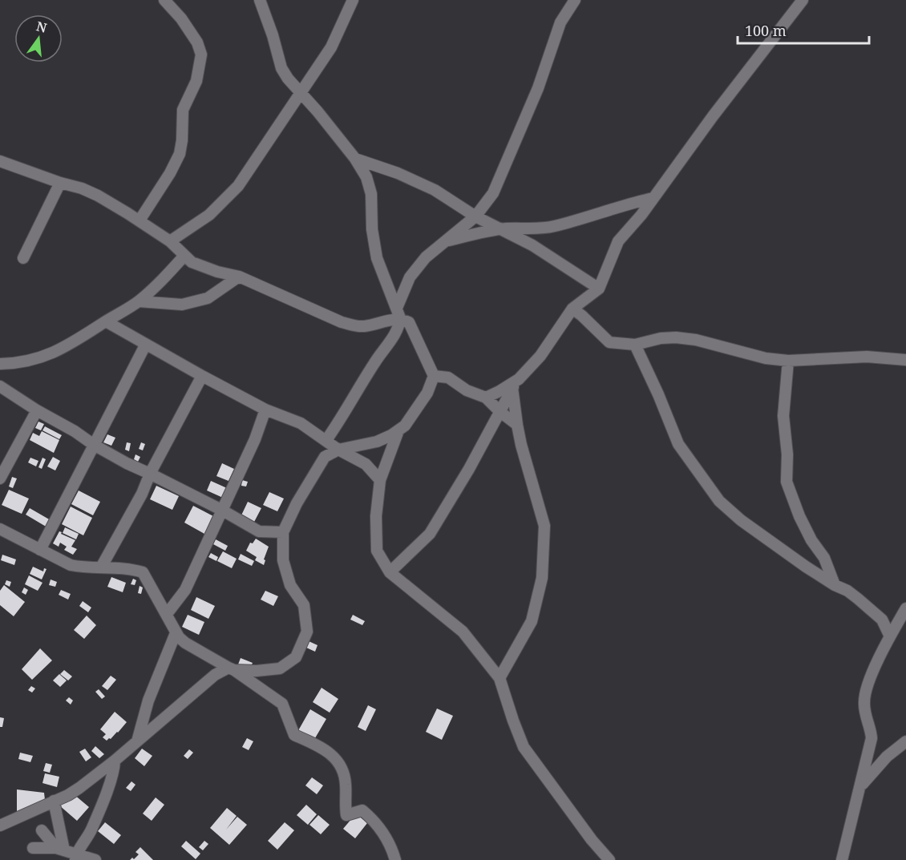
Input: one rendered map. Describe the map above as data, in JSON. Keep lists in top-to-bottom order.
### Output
{
  "scale_bar": "100 m",
  "north": "top"
}
